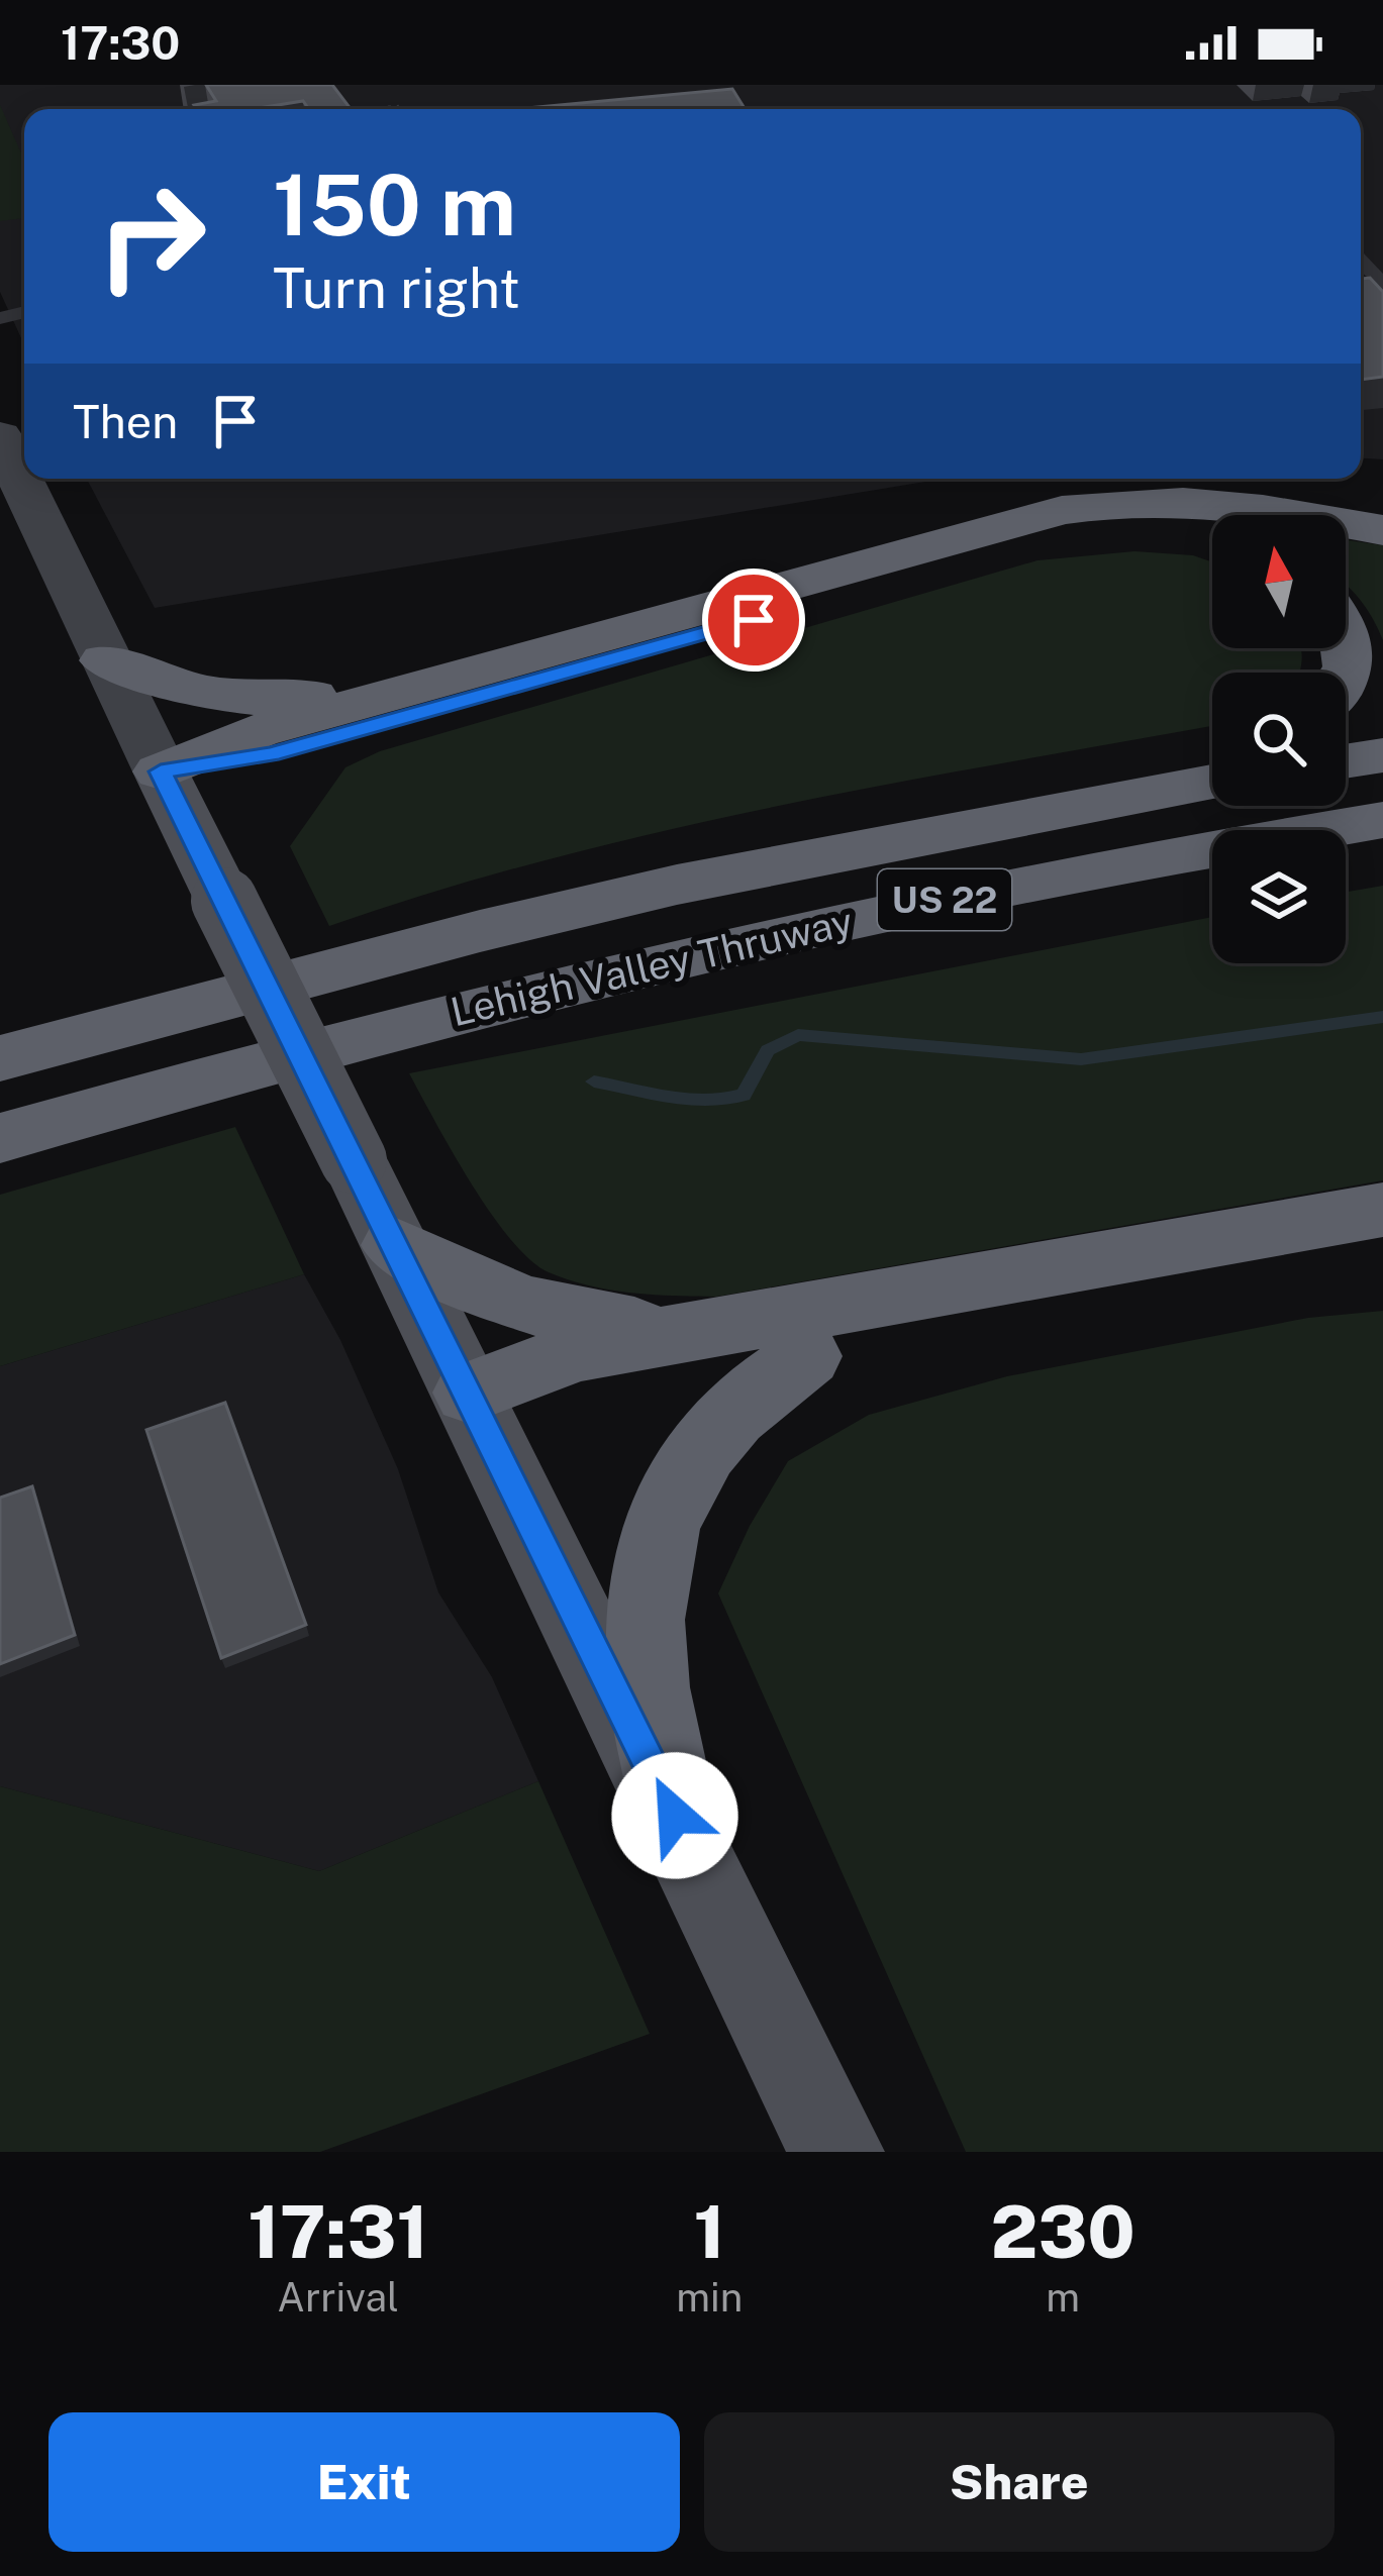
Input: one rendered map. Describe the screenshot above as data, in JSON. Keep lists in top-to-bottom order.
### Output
{
  "streets": {
    "highway": ["US 22", "Lehigh Valley Thruway"]
  },
  "north": "top",
  "page": {
    "status": "17:30",
    "turn": ["150 m", "Turn right"],
    "then": "Then",
    "eta": [
      "17:31",
      "Arrival",
      "1",
      "min",
      "230",
      "m"
    ],
    "buttons": ["Exit", "Share"]
  }
}
